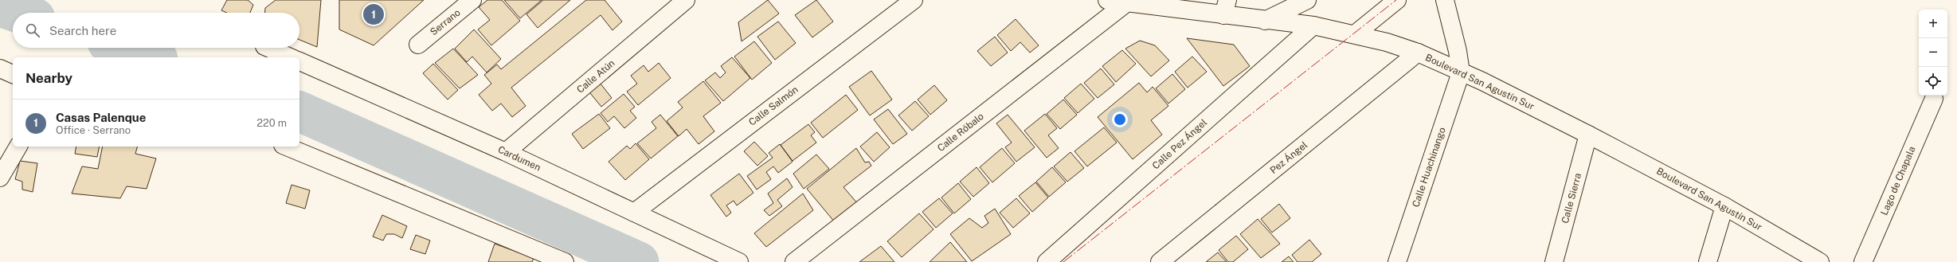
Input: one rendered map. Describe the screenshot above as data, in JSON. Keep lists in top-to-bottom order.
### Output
{
  "streets": {
    "street": [
      "Serrano",
      "Calle Atún",
      "Boulevard San Agustín Sur",
      "Calle Salmón",
      "Calle Róbalo",
      "Calle Pez Ángel",
      "Pez Ángel",
      "Cardumen",
      "Calle Huachinango",
      "Lago de Chapala",
      "Calle Sierra"
    ]
  },
  "crossings": [
    ["Calle Atún", "Cardumen"],
    ["Boulevard San Agustín Sur", "Calle Róbalo"],
    ["Boulevard San Agustín Sur", "Calle Pez Ángel"],
    ["Boulevard San Agustín Sur", "Pez Ángel"],
    ["Boulevard San Agustín Sur", "Calle Huachinango"],
    ["Boulevard San Agustín Sur", "Calle Sierra"],
    ["Calle Salmón", "Cardumen"]
  ],
  "page": {
    "pins": "1",
    "map_buttons": ["+", "−"],
    "search": "Search here",
    "heading": "Nearby",
    "list": [
      {
        "mark": "1",
        "name": "Casas Palenque",
        "note": "Office · Serrano",
        "value": "220 m"
      }
    ]
  }
}
